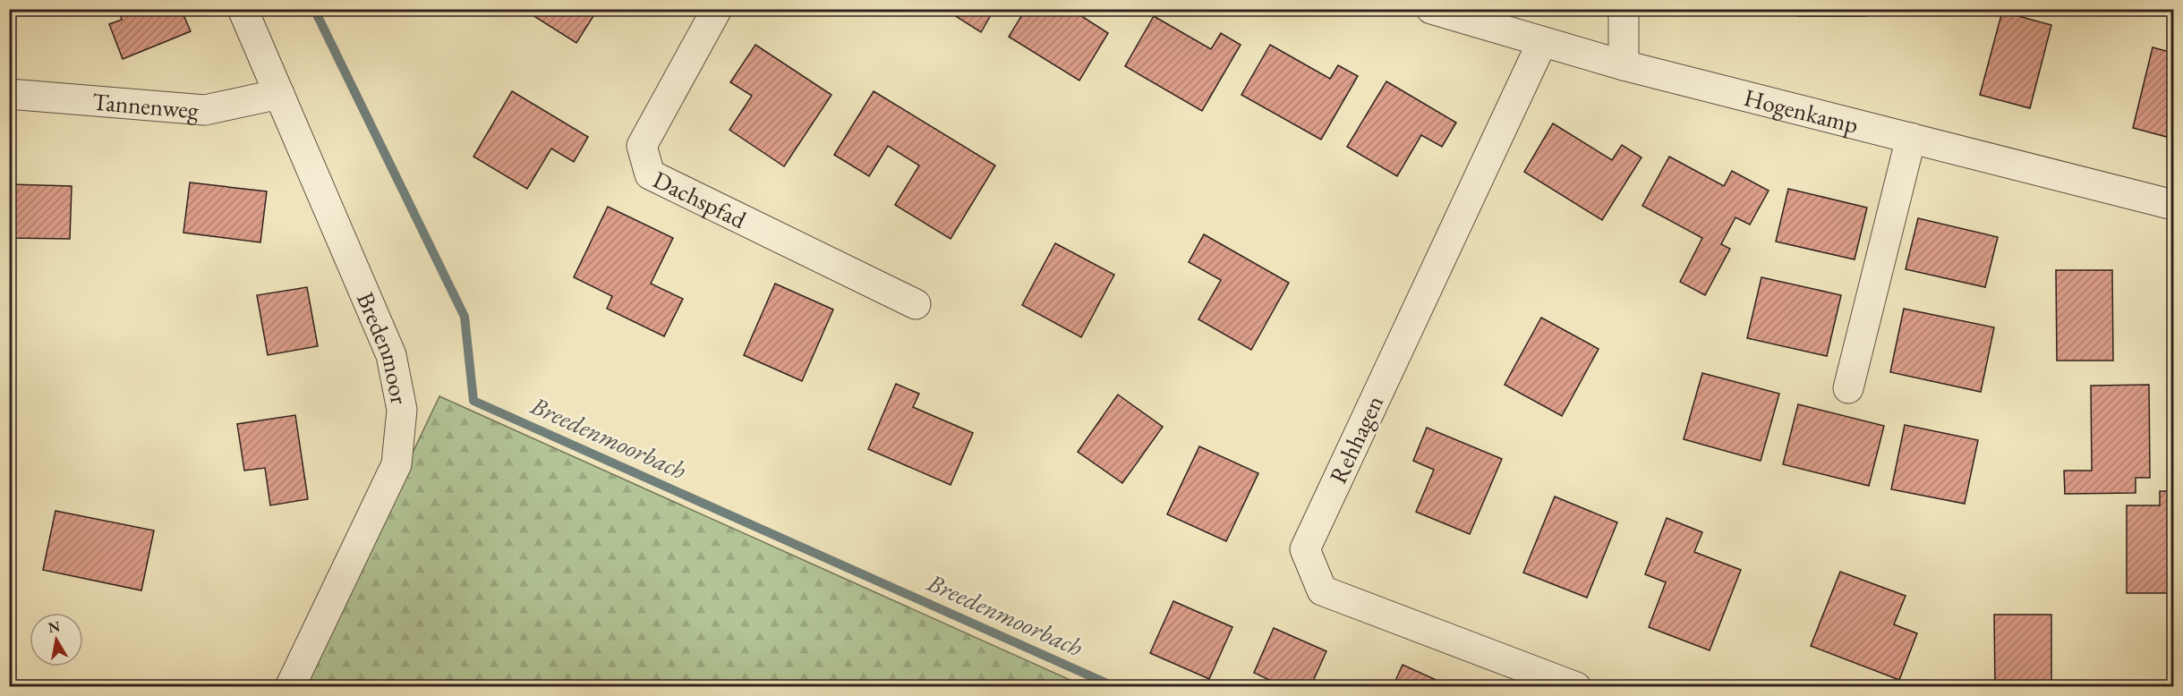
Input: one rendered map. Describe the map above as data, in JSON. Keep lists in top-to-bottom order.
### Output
{
  "streets": {
    "street": [
      "Tannenweg",
      "Hogenkamp",
      "Dachspfad",
      "Bredenmoor",
      "Rehhagen"
    ]
  },
  "crossings": [
    ["Tannenweg", "Bredenmoor"],
    ["Hogenkamp", "Rehhagen"]
  ],
  "water": ["Breedenmoorbach"],
  "north": "top"
}
